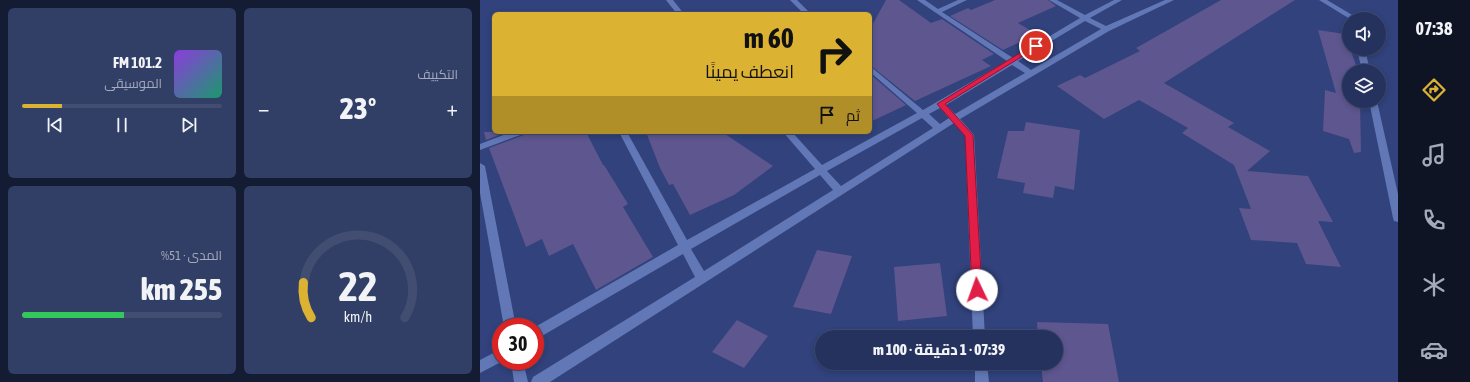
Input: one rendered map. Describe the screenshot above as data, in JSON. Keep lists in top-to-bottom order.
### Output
{
  "page": {
    "tabs": "07:38",
    "tile": [
      "التكييف",
      ["المدى · 51%", "255 km"]
    ],
    "turn": ["60 m", "انعطف يمينًا"],
    "song": ["101.2 FM", "الموسيقى"],
    "heat": ["−", "23°", "+"],
    "then": "ثم",
    "limit": "30",
    "trip": "07:39 · 1 دقيقة · 100 m",
    "gauge": ["22", "km/h"]
  }
}
